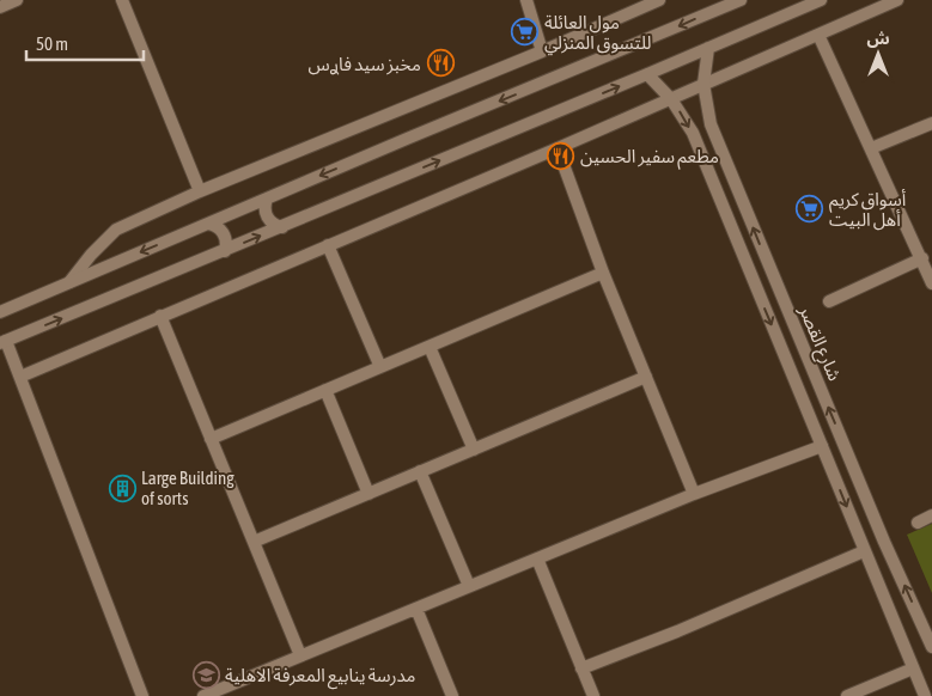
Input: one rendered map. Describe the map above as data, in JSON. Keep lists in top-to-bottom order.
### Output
{
  "streets": {
    "street": ["شارع القصر"]
  },
  "places": {
    "supermarket": ["مول العائلة للتسوق المنزلي", "أسواق كريم أهل البيت"],
    "restaurant": ["مخبز سيد فاࢪس", "مطعم سفير الحسين"],
    "building": ["Large Building of sorts"],
    "school or university": ["مدرسة ينابيع المعرفة الاهلية"]
  },
  "scale_bar": "50 m",
  "north": "top"
}
